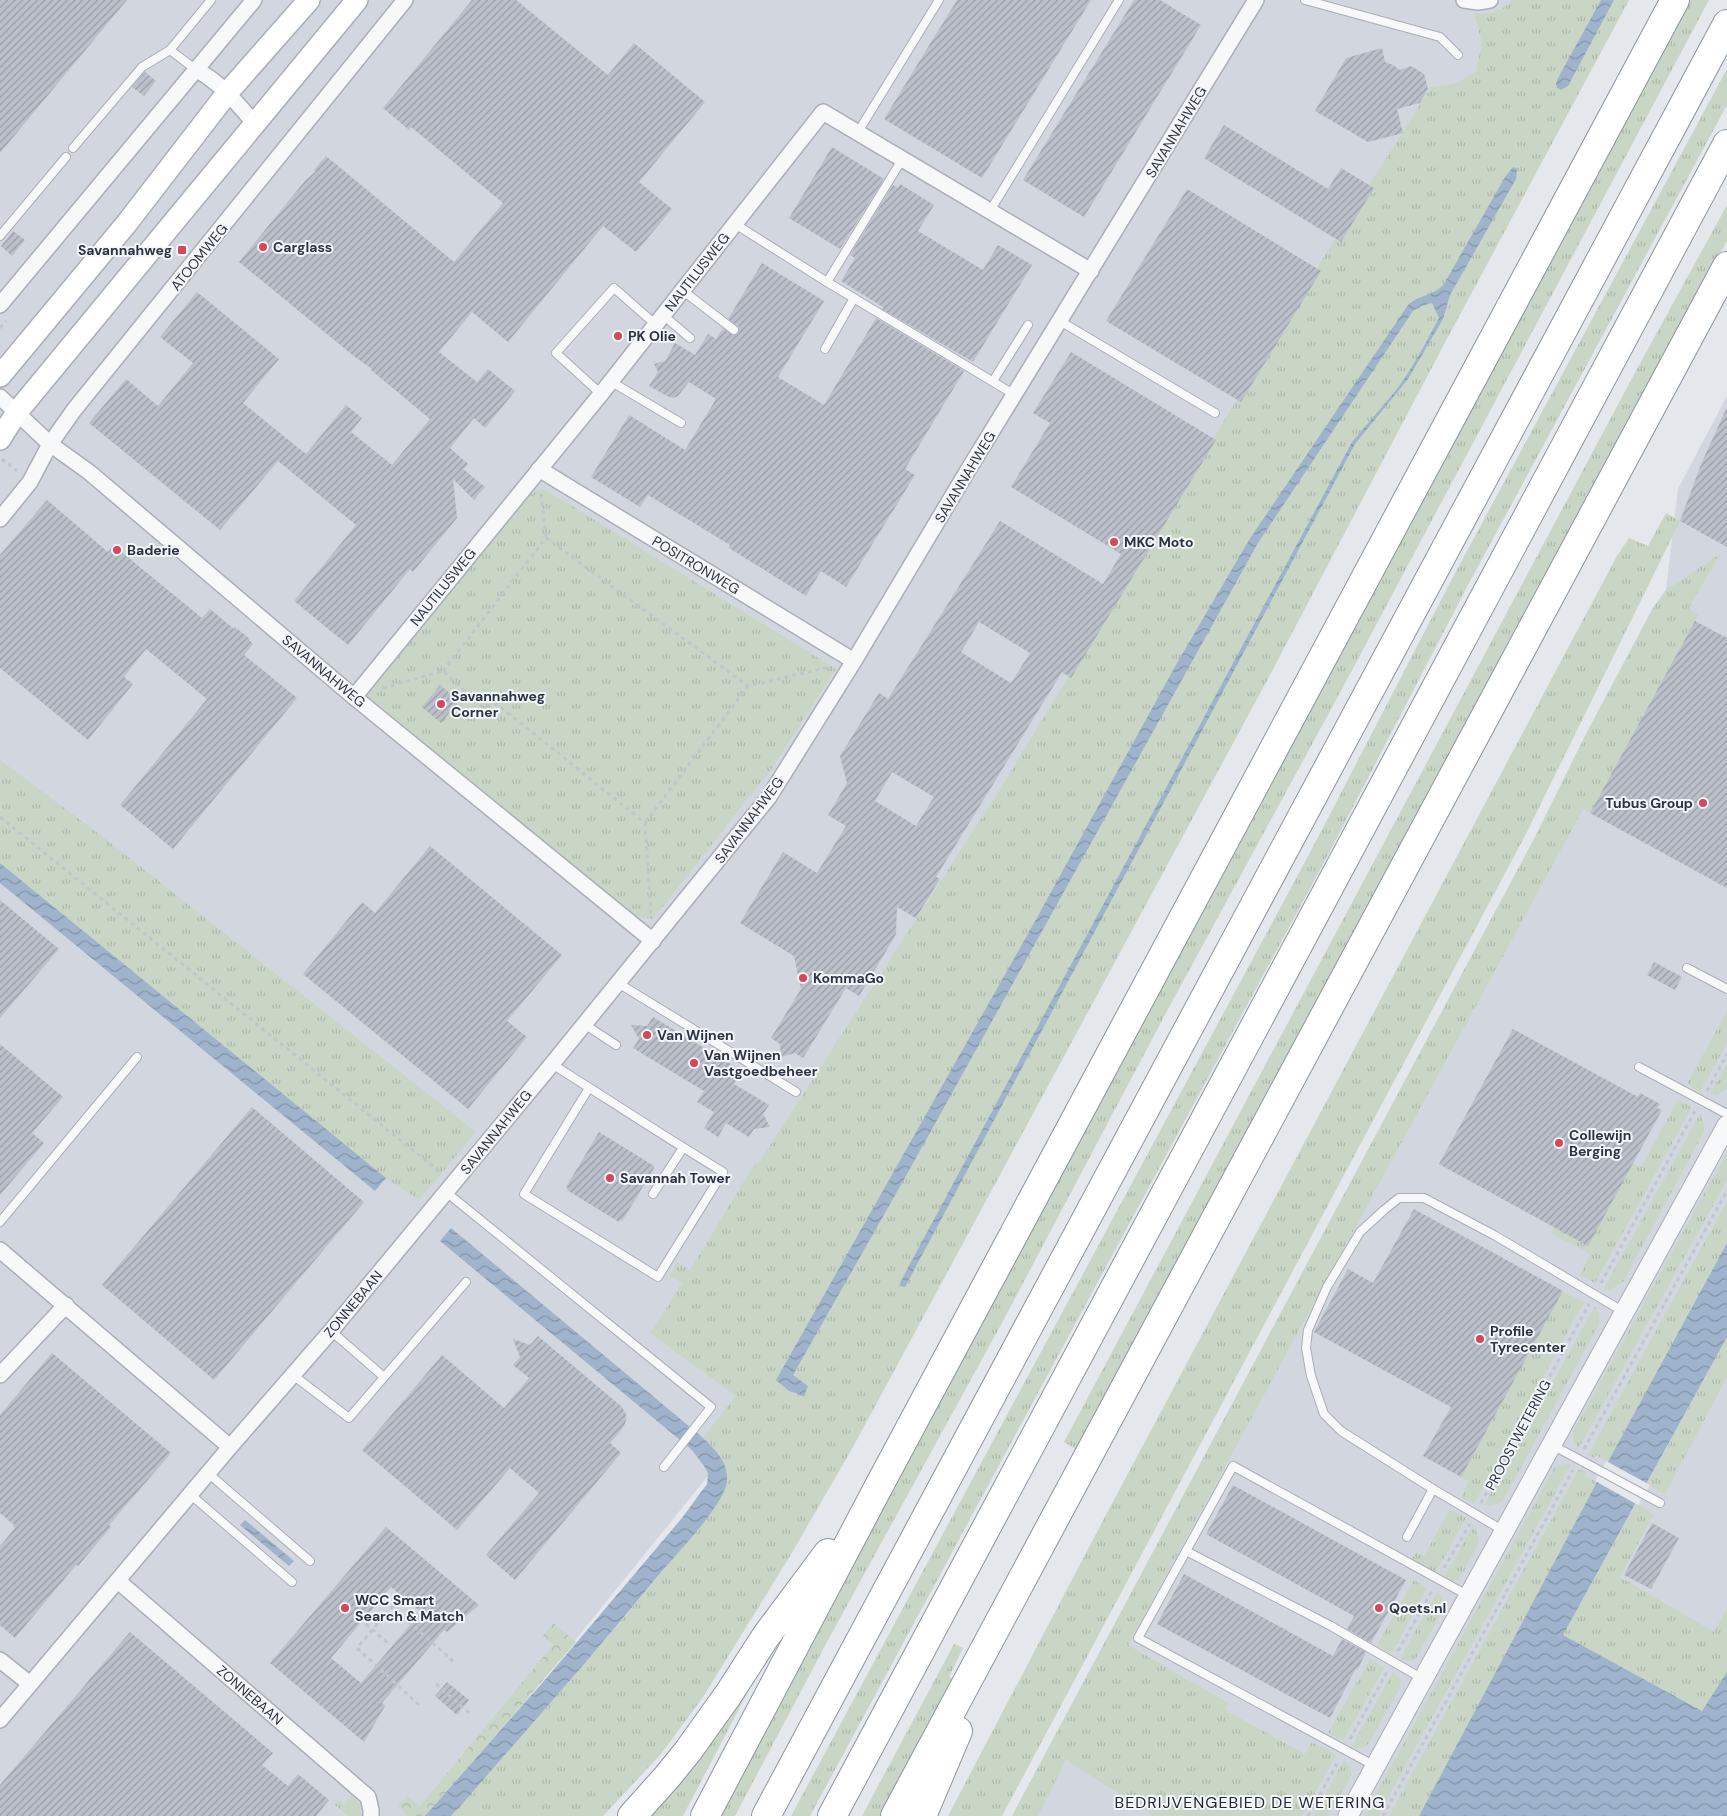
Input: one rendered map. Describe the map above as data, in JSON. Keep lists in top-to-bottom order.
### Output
{
  "streets": {
    "street": [
      "SAVANNAHWEG",
      "ATOOMWEG",
      "NAUTILUSWEG",
      "POSITRONWEG",
      "ZONNEBAAN"
    ],
    "path": ["PROOSTWETERING"]
  },
  "crossings": [
    ["SAVANNAHWEG", "ATOOMWEG"],
    ["SAVANNAHWEG", "NAUTILUSWEG"],
    ["SAVANNAHWEG", "POSITRONWEG"],
    ["SAVANNAHWEG", "ZONNEBAAN"],
    ["NAUTILUSWEG", "POSITRONWEG"]
  ],
  "districts": ["BEDRIJVENGEBIED DE WETERING"],
  "places": {
    "other": [
      "Carglass",
      "PK Olie",
      "MKC Moto",
      "Baderie",
      "Savannahweg Corner",
      "Tubus Group",
      "KommaGo",
      "Van Wijnen",
      "Van Wijnen Vastgoedbeheer",
      "Collewijn Berging",
      "Savannah Tower",
      "Profile Tyrecenter",
      "WCC Smart Search & Match",
      "Qoets.nl"
    ],
    "transit": ["Savannahweg"]
  }
}
